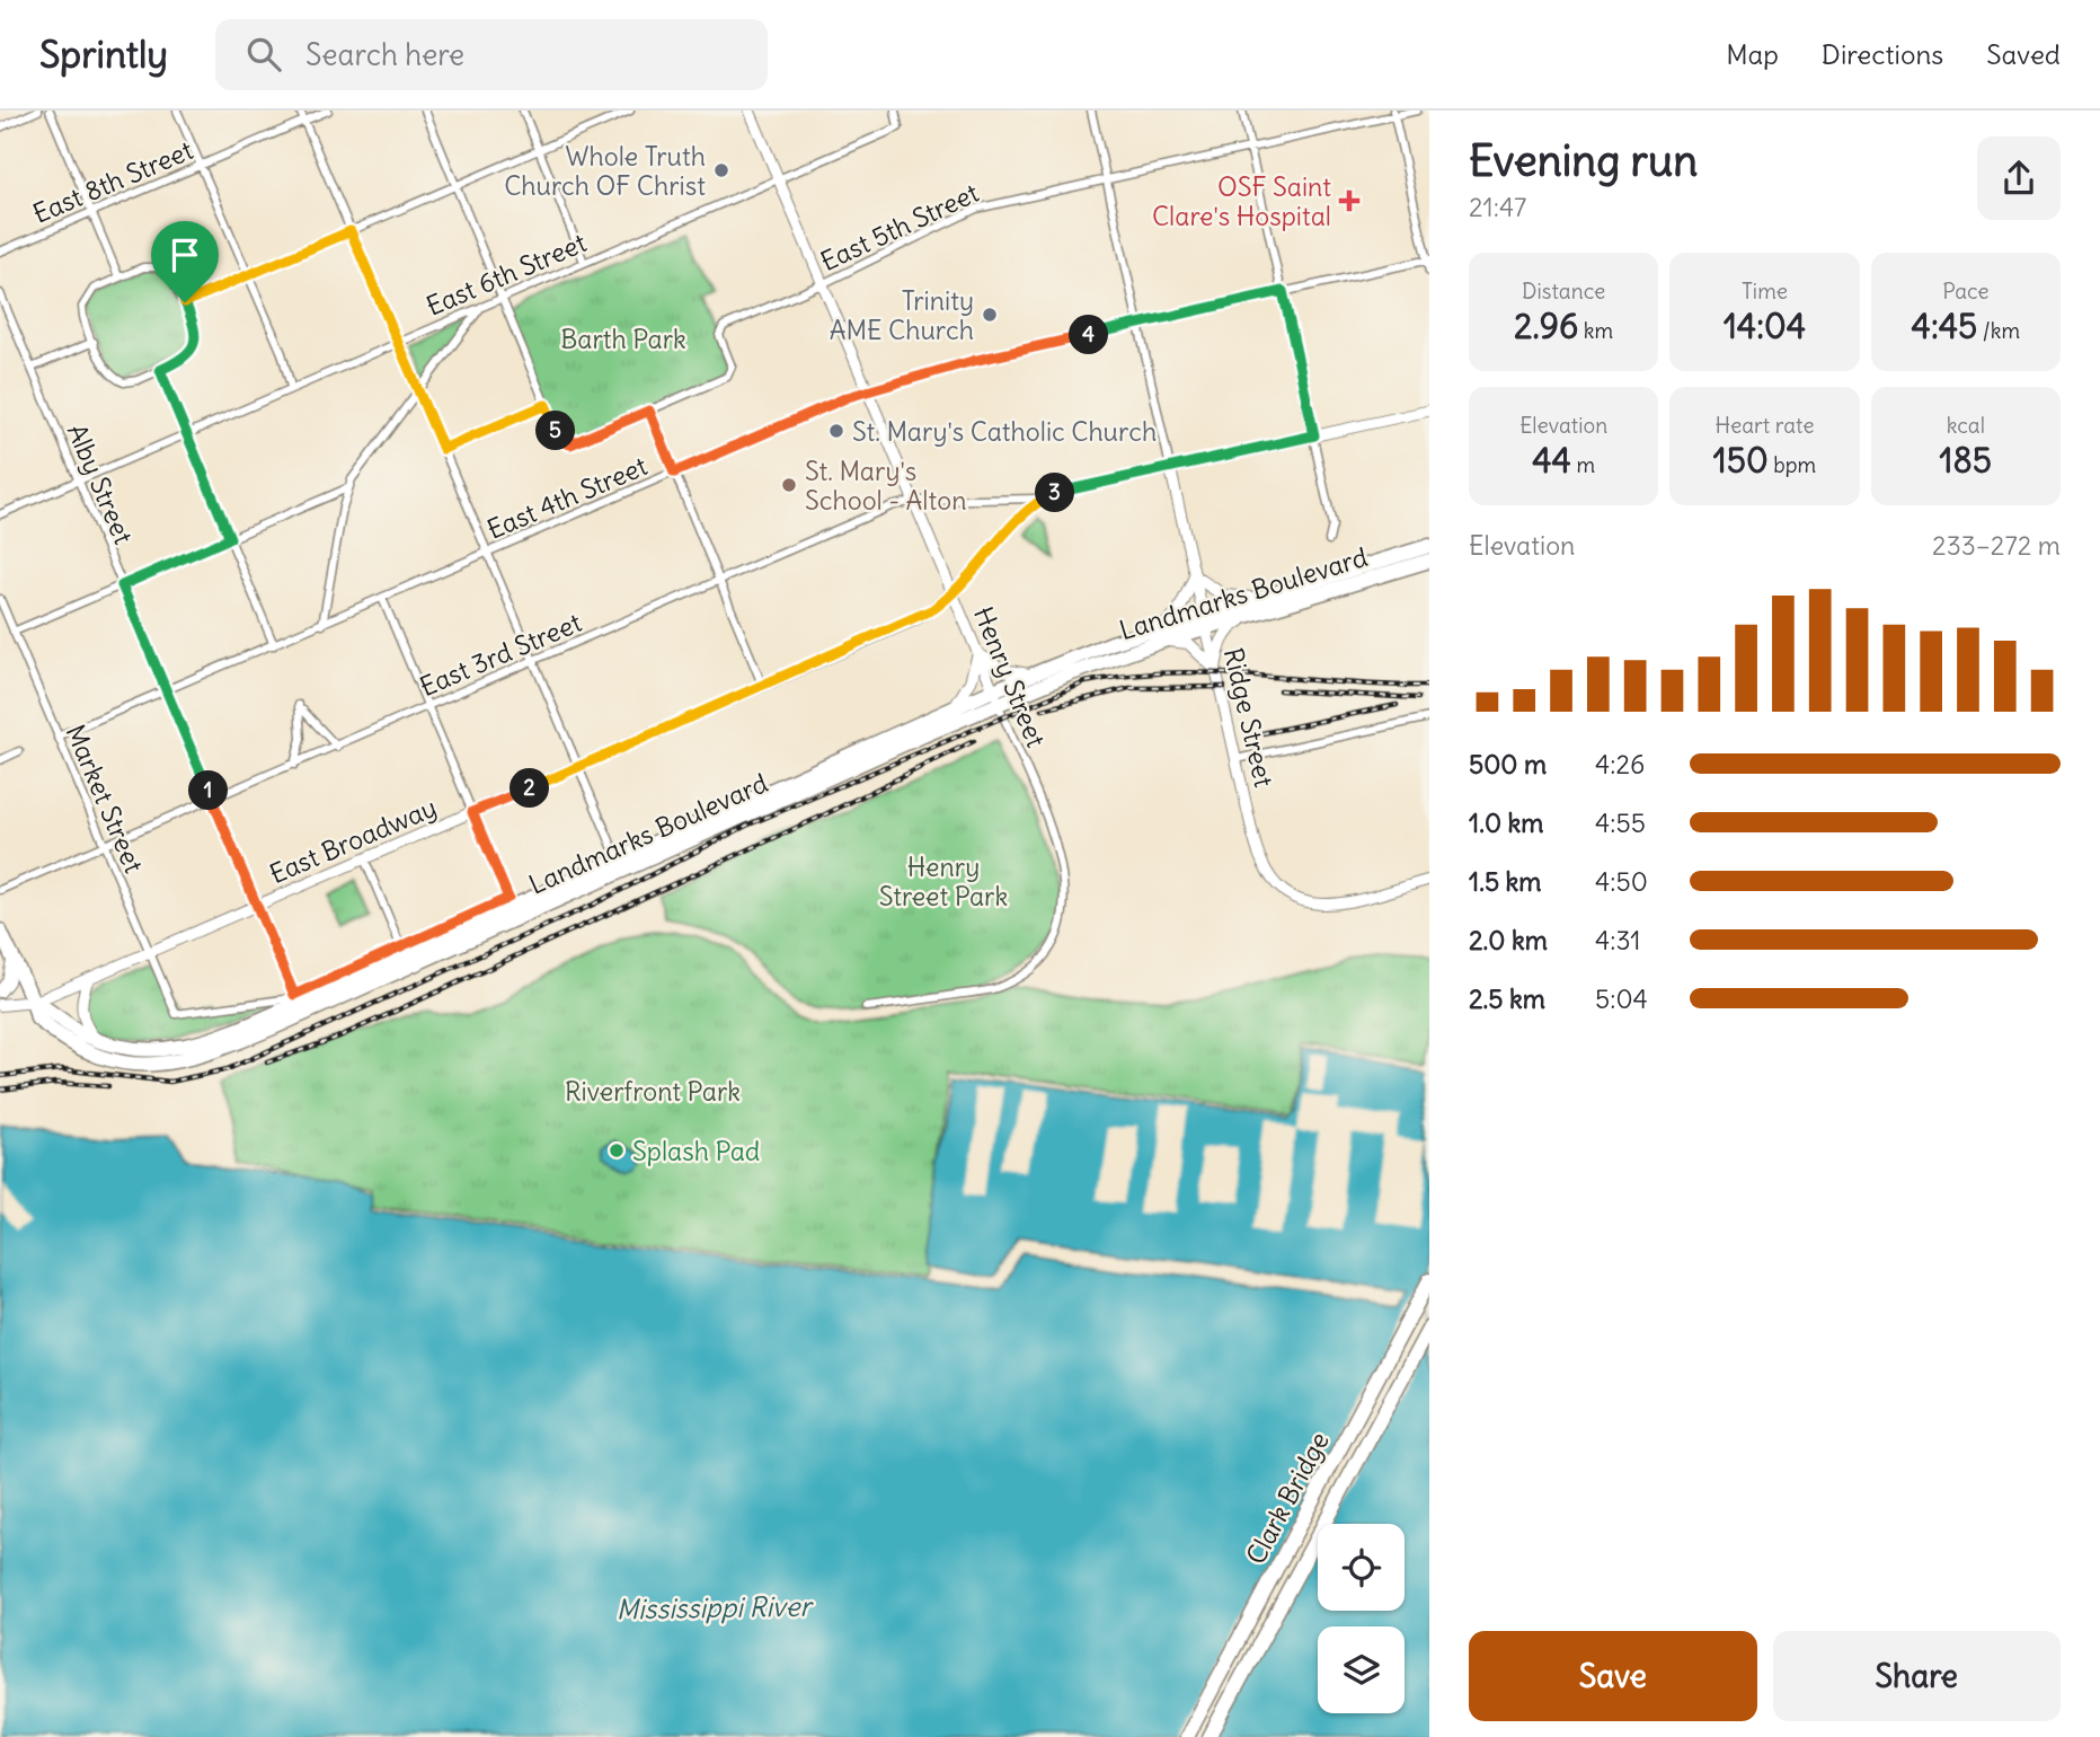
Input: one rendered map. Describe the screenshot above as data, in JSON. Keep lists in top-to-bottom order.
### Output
{
  "streets": {
    "highway": ["Landmarks Boulevard", "Clark Bridge"],
    "street": [
      "East 8th Street",
      "East 5th Street",
      "East 6th Street",
      "Alby Street",
      "East 4th Street",
      "East 3rd Street",
      "Henry Street",
      "Ridge Street",
      "Market Street",
      "East Broadway"
    ]
  },
  "crossings": [
    ["East 5th Street", "Henry Street"],
    ["East 5th Street", "Ridge Street"],
    ["East 6th Street", "Alby Street"],
    ["East 6th Street", "Henry Street"],
    ["Alby Street", "East 4th Street"],
    ["Alby Street", "East 3rd Street"],
    ["Alby Street", "Market Street"],
    ["Alby Street", "East Broadway"],
    ["East 4th Street", "Henry Street"],
    ["East 4th Street", "Ridge Street"],
    ["East 4th Street", "Market Street"],
    ["Landmarks Boulevard", "Henry Street"],
    ["Landmarks Boulevard", "Ridge Street"],
    ["Landmarks Boulevard", "East Broadway"],
    ["East 3rd Street", "Henry Street"],
    ["East 3rd Street", "Market Street"],
    ["East 3rd Street", "East Broadway"],
    ["Henry Street", "East Broadway"],
    ["Market Street", "East Broadway"]
  ],
  "water": ["Mississippi River"],
  "parks": ["Barth Park", "Henry Street Park", "Riverfront Park"],
  "places": {
    "other": [
      "Whole Truth Church OF Christ",
      "Trinity AME Church",
      "St. Mary's Catholic Church",
      "St. Mary's School - Alton",
      "Splash Pad"
    ],
    "health": ["OSF Saint Clare's Hospital"]
  },
  "page": {
    "header": "Sprintly",
    "search": "Search here",
    "nav": ["Map", "Directions", "Saved"],
    "heading": ["Evening run", "21:47"],
    "stats": [
      ["Distance", "2.96 km"],
      ["Time", "14:04"],
      ["Pace", "4:45 /km"],
      ["Elevation", "44 m"],
      ["Heart rate", "150 bpm"],
      ["kcal", "185"]
    ],
    "pins": [
      "4",
      "5",
      "3",
      "2",
      "1"
    ],
    "chart": ["Elevation", "233–272 m"],
    "list": [
      {
        "name": "500 m",
        "note": "4:26"
      },
      {
        "name": "1.0 km",
        "note": "4:55"
      },
      {
        "name": "1.5 km",
        "note": "4:50"
      },
      {
        "name": "2.0 km",
        "note": "4:31"
      },
      {
        "name": "2.5 km",
        "note": "5:04"
      }
    ],
    "buttons": ["Save", "Share"]
  }
}
